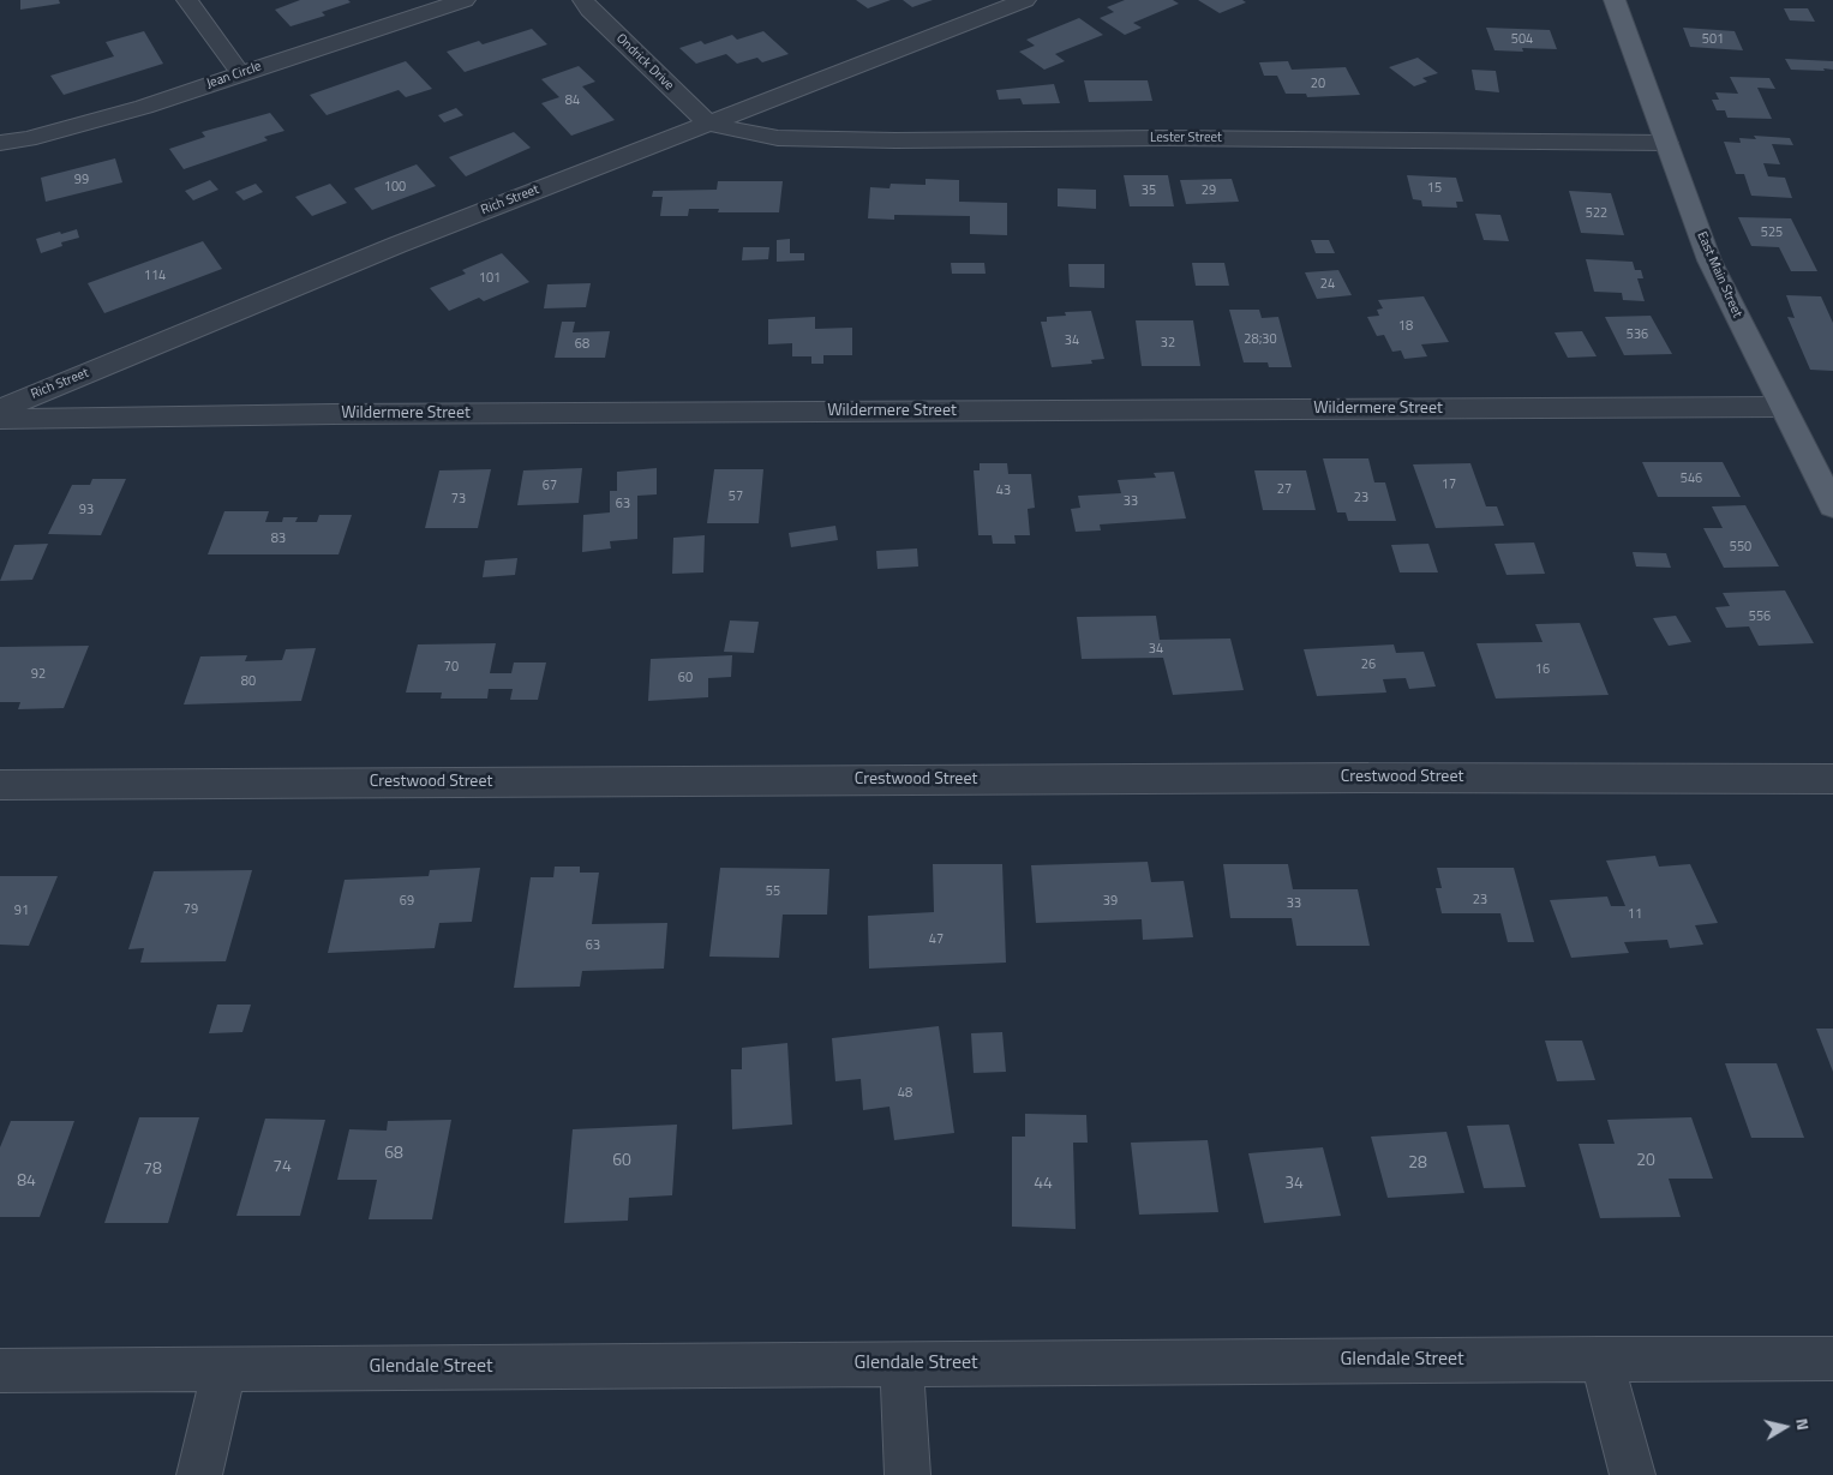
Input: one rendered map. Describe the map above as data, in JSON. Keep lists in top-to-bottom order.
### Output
{
  "streets": {
    "main road": ["East Main Street"],
    "street": [
      "Ondrick Drive",
      "Jean Circle",
      "Lester Street",
      "Rich Street",
      "Wildermere Street",
      "Crestwood Street",
      "Glendale Street"
    ]
  },
  "crossings": [
    ["Ondrick Drive", "Lester Street"],
    ["Ondrick Drive", "Rich Street"],
    ["Lester Street", "Rich Street"],
    ["Lester Street", "East Main Street"],
    ["East Main Street", "Wildermere Street"]
  ],
  "house_numbers": [
    "504",
    "501",
    "20",
    "84",
    "99",
    "100",
    "15",
    "35",
    "29",
    "522",
    "525",
    "114",
    "101",
    "24",
    "18",
    "536",
    "28;30",
    "34",
    "32",
    "68",
    "546",
    "17",
    "67",
    "27",
    "43",
    "57",
    "23",
    "73",
    "33",
    "63",
    "93",
    "83",
    "550",
    "556",
    "34",
    "26",
    "70",
    "16",
    "92",
    "60",
    "80",
    "55",
    "23",
    "69",
    "39",
    "33",
    "79",
    "91",
    "11",
    "47",
    "63",
    "48",
    "68",
    "60",
    "20",
    "28",
    "74",
    "78",
    "84",
    "44",
    "34"
  ],
  "north": "right"
}
